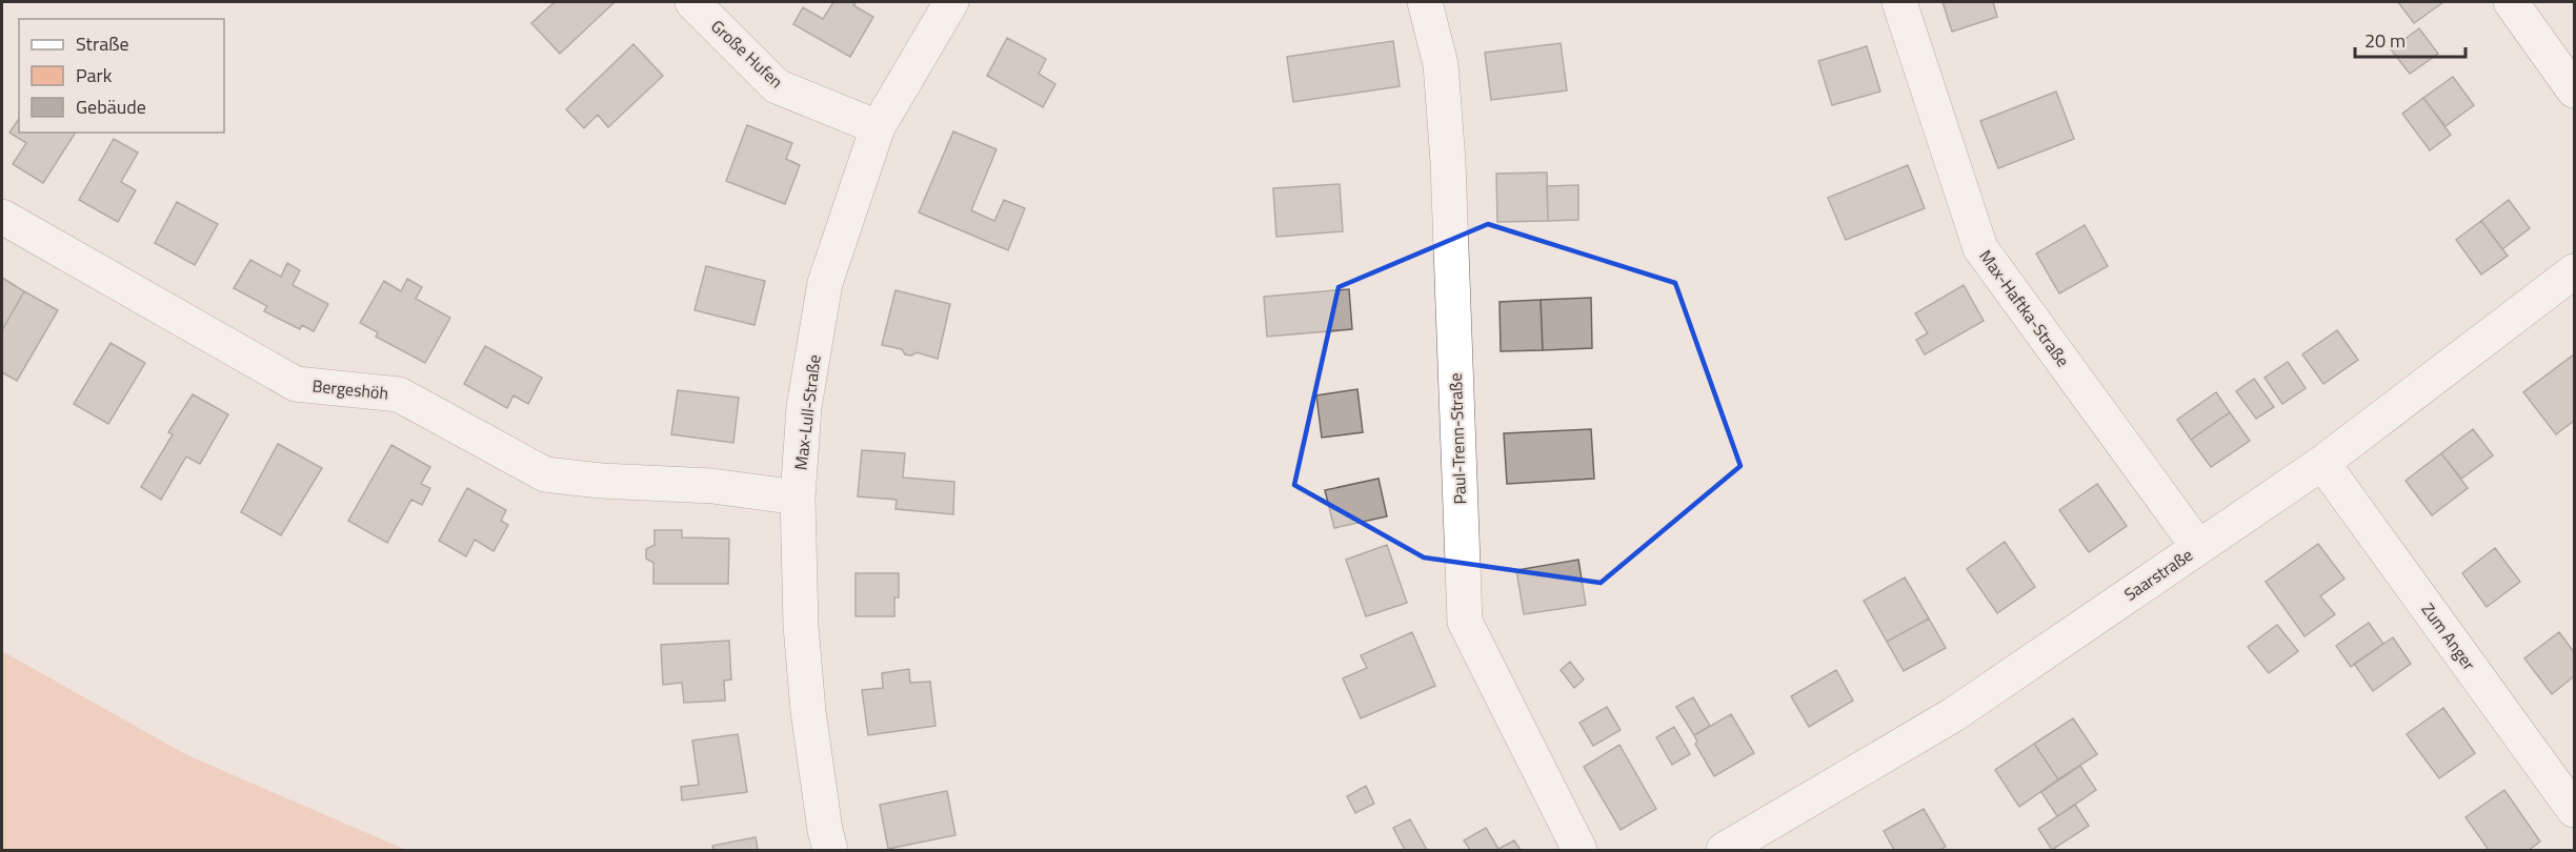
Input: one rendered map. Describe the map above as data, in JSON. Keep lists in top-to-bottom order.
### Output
{
  "streets": {
    "street": [
      "Große Hufen",
      "Max-Haftka-Straße",
      "Bergeshöh",
      "Max-Lull-Straße",
      "Paul-Trenn-Straße",
      "Saarstraße",
      "Zum Anger"
    ]
  },
  "crossings": [
    ["Große Hufen", "Max-Lull-Straße"],
    ["Max-Haftka-Straße", "Saarstraße"],
    ["Bergeshöh", "Max-Lull-Straße"],
    ["Saarstraße", "Zum Anger"]
  ],
  "legend": ["Straße", "Park", "Gebäude"],
  "scale_bar": "20 m"
}
